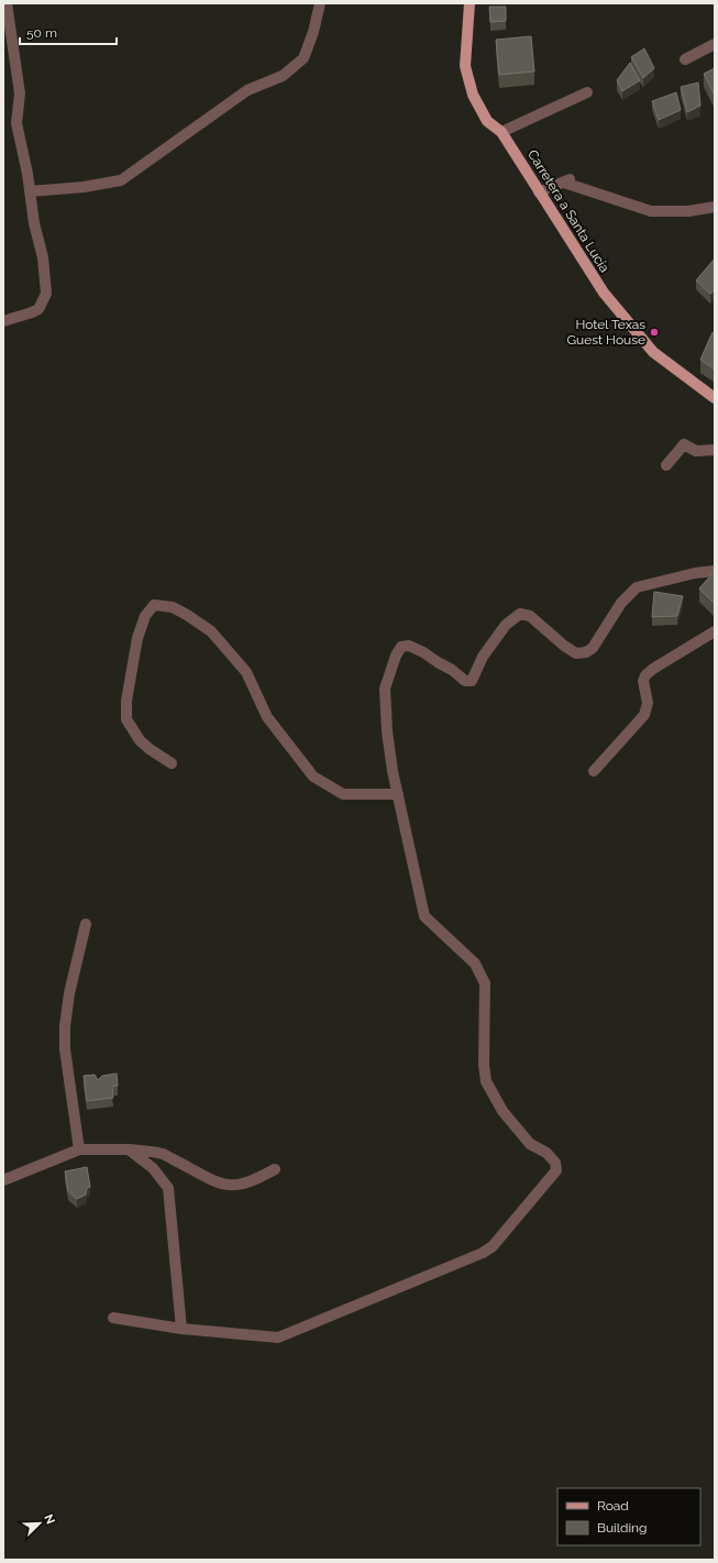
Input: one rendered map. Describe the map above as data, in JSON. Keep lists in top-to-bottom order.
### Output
{
  "streets": {
    "main road": ["Carretera a Santa Lucía"]
  },
  "places": ["Hotel Texas Guest House"],
  "legend": ["Road", "Building"],
  "scale_bar": "50 m",
  "north": "top right"
}
